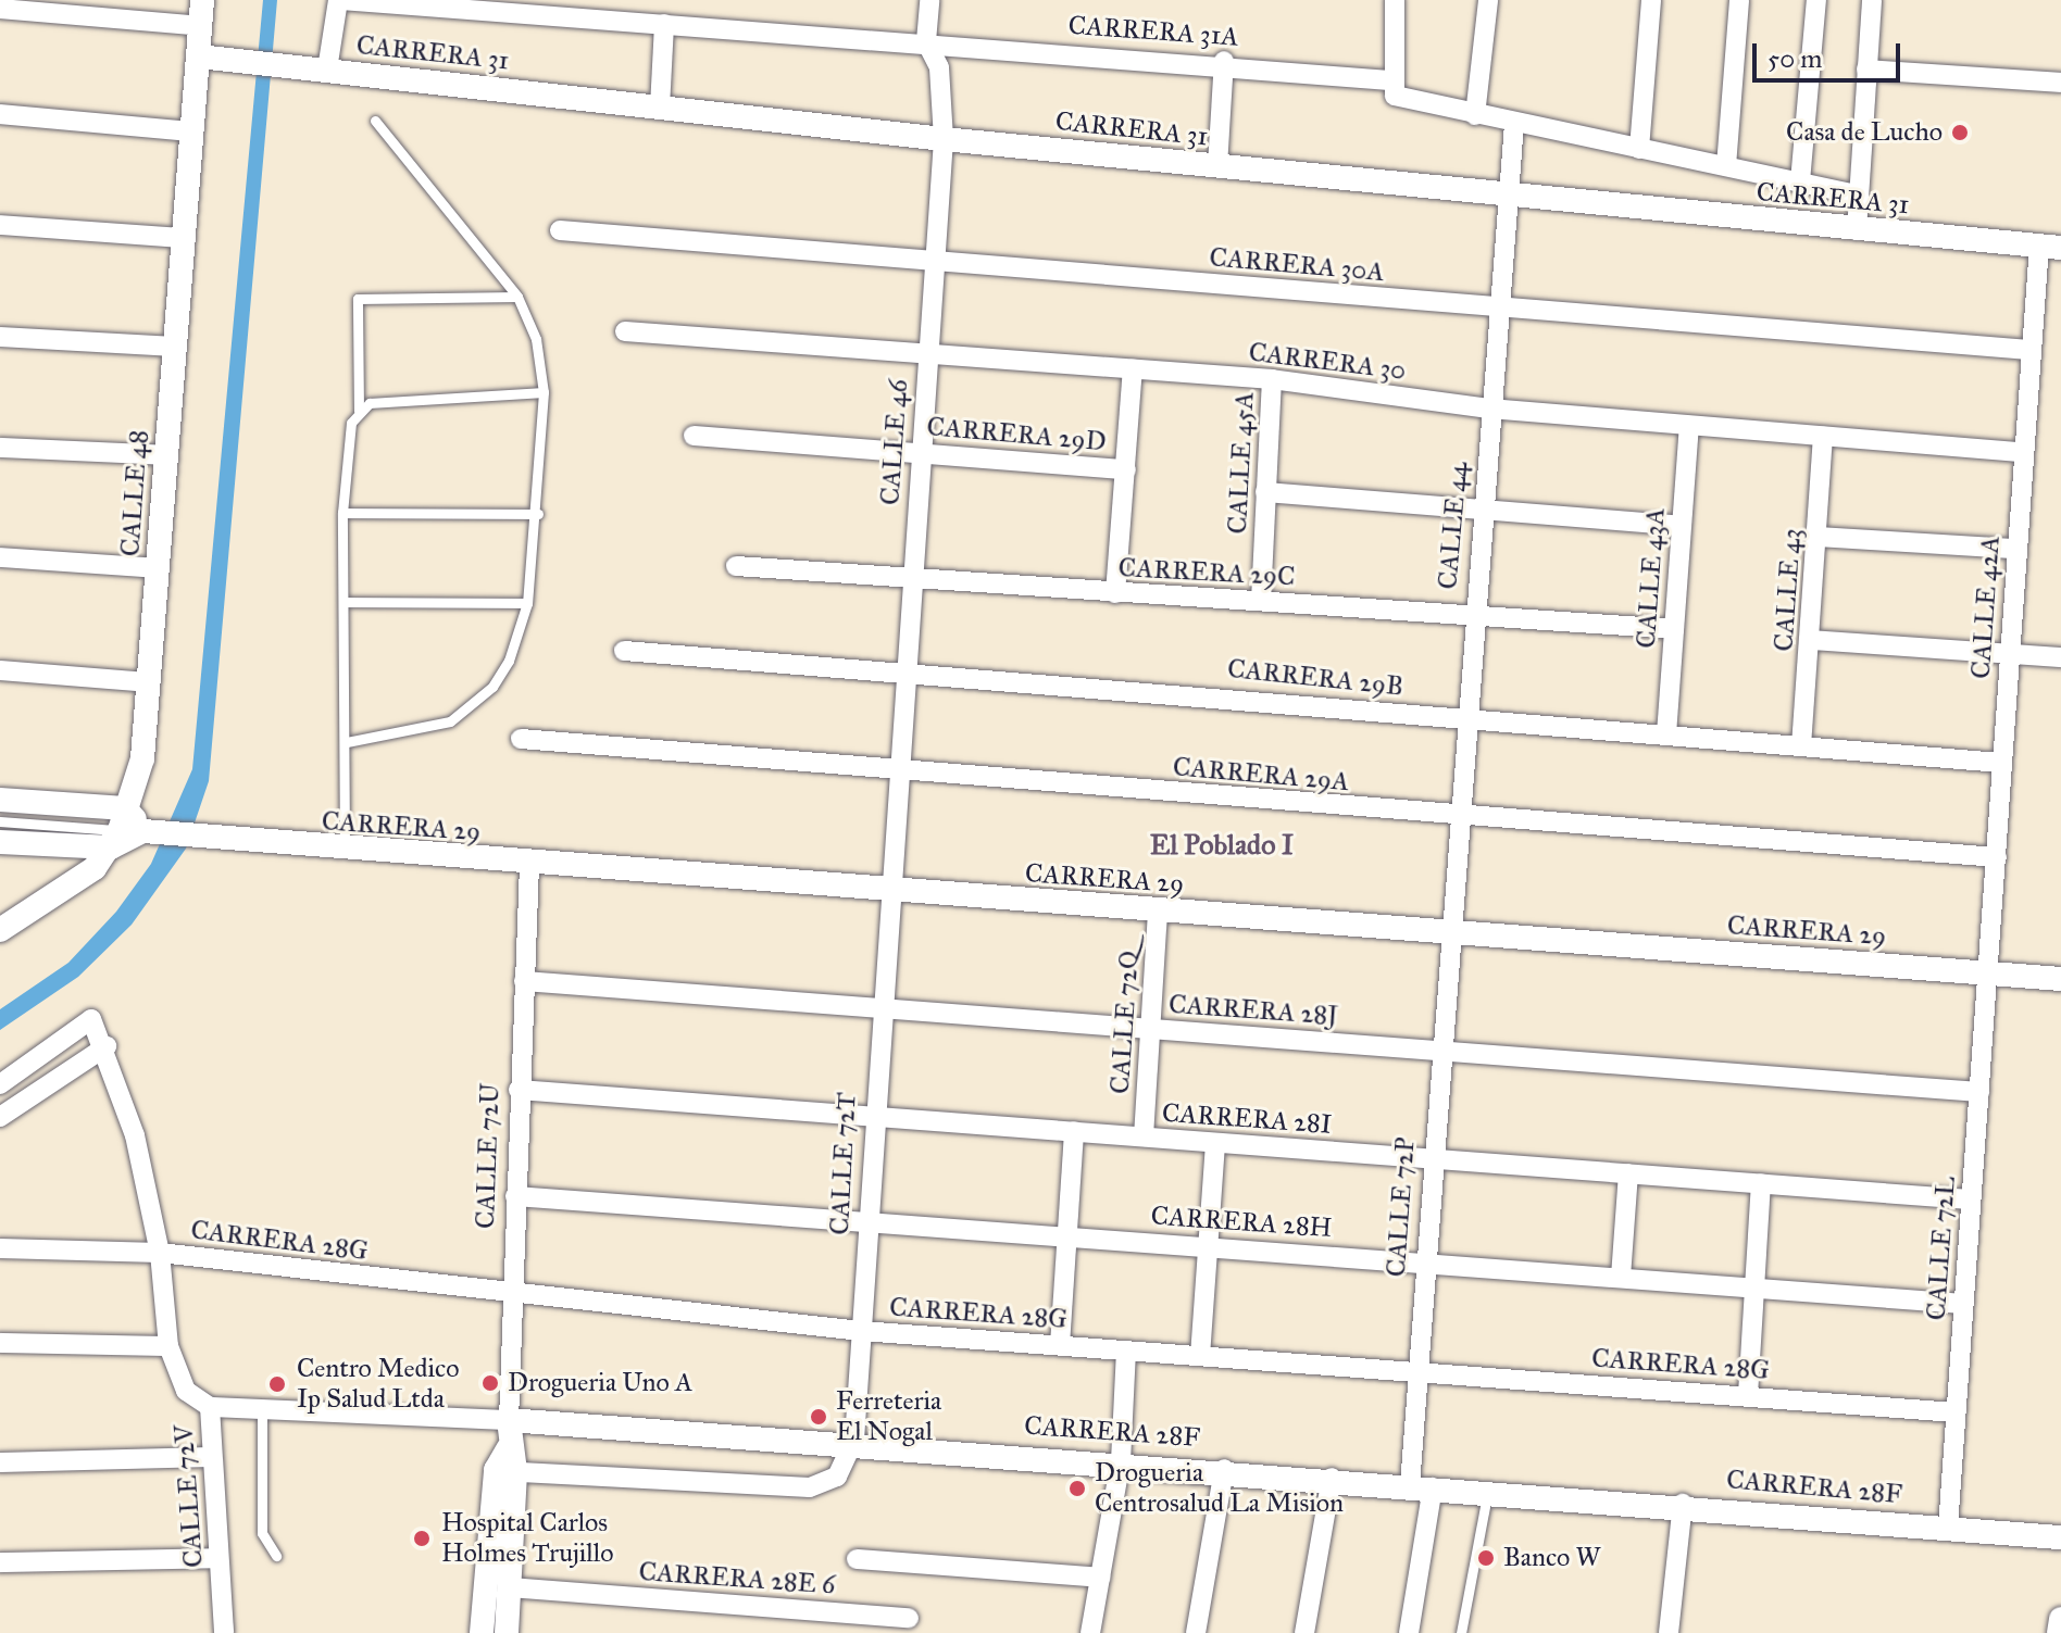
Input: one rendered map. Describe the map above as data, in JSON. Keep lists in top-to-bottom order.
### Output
{
  "streets": {
    "street": [
      "CARRERA 31A",
      "CARRERA 31",
      "CARRERA 30A",
      "CARRERA 30",
      "CARRERA 29D",
      "CALLE 46",
      "CALLE 45A",
      "CALLE 48",
      "CALLE 44",
      "CARRERA 29C",
      "CALLE 43A",
      "CALLE 43",
      "CALLE 42A",
      "CARRERA 29B",
      "CARRERA 29A",
      "CARRERA 29",
      "CARRERA 28J",
      "CALLE 72Q",
      "CARRERA 28I",
      "CALLE 72U",
      "CALLE 72T",
      "CALLE 72P",
      "CARRERA 28H",
      "CARRERA 28G",
      "CALLE 72L",
      "CARRERA 28F",
      "CALLE 72V",
      "CARRERA 28E 6"
    ]
  },
  "crossings": [
    ["CARRERA 31A", "CALLE 46"],
    ["CARRERA 31A", "CALLE 44"],
    ["CARRERA 31", "CALLE 46"],
    ["CARRERA 31", "CALLE 48"],
    ["CARRERA 31", "CALLE 44"],
    ["CARRERA 31", "CALLE 42A"],
    ["CARRERA 30A", "CALLE 46"],
    ["CARRERA 30A", "CALLE 44"],
    ["CARRERA 30A", "CALLE 42A"],
    ["CARRERA 30", "CALLE 46"],
    ["CARRERA 30", "CALLE 45A"],
    ["CARRERA 30", "CALLE 44"],
    ["CARRERA 30", "CALLE 43A"],
    ["CARRERA 30", "CALLE 43"],
    ["CARRERA 30", "CALLE 42A"],
    ["CARRERA 29D", "CALLE 46"],
    ["CALLE 46", "CARRERA 29C"],
    ["CALLE 46", "CARRERA 29B"],
    ["CALLE 46", "CARRERA 29A"],
    ["CALLE 46", "CARRERA 29"],
    ["CALLE 46", "CALLE 72T"],
    ["CALLE 45A", "CARRERA 29C"],
    ["CALLE 48", "CARRERA 29"],
    ["CALLE 44", "CARRERA 29C"],
    ["CALLE 44", "CARRERA 29B"],
    ["CALLE 44", "CARRERA 29A"],
    ["CALLE 44", "CARRERA 29"],
    ["CALLE 44", "CALLE 72P"],
    ["CARRERA 29C", "CALLE 43A"],
    ["CALLE 43A", "CARRERA 29B"],
    ["CALLE 43", "CARRERA 29B"],
    ["CALLE 42A", "CARRERA 29B"],
    ["CALLE 42A", "CARRERA 29A"],
    ["CALLE 42A", "CARRERA 29"],
    ["CALLE 42A", "CALLE 72L"],
    ["CARRERA 29", "CALLE 72Q"],
    ["CARRERA 29", "CALLE 72U"],
    ["CARRERA 29", "CALLE 72T"],
    ["CARRERA 29", "CALLE 72P"],
    ["CARRERA 29", "CALLE 72L"],
    ["CARRERA 28J", "CALLE 72Q"],
    ["CARRERA 28J", "CALLE 72U"],
    ["CARRERA 28J", "CALLE 72T"],
    ["CARRERA 28J", "CALLE 72P"],
    ["CARRERA 28J", "CALLE 72L"],
    ["CALLE 72Q", "CARRERA 28I"],
    ["CARRERA 28I", "CALLE 72U"],
    ["CARRERA 28I", "CALLE 72T"],
    ["CARRERA 28I", "CALLE 72P"],
    ["CARRERA 28I", "CALLE 72L"],
    ["CALLE 72U", "CARRERA 28H"],
    ["CALLE 72U", "CARRERA 28G"],
    ["CALLE 72U", "CARRERA 28F"],
    ["CALLE 72U", "CARRERA 28E 6"],
    ["CALLE 72T", "CARRERA 28H"],
    ["CALLE 72T", "CARRERA 28G"],
    ["CALLE 72T", "CARRERA 28F"],
    ["CALLE 72P", "CARRERA 28H"],
    ["CALLE 72P", "CARRERA 28G"],
    ["CALLE 72P", "CARRERA 28F"],
    ["CARRERA 28H", "CALLE 72L"],
    ["CARRERA 28G", "CALLE 72L"],
    ["CARRERA 28G", "CALLE 72V"],
    ["CALLE 72L", "CARRERA 28F"],
    ["CARRERA 28F", "CALLE 72V"]
  ],
  "districts": ["El Poblado I"],
  "places": [
    "Casa de Lucho",
    "Drogueria Uno A",
    "Centro Medico Ip Salud Ltda",
    "Ferreteria El Nogal",
    "Drogueria Centrosalud La Mision",
    "Hospital Carlos Holmes Trujillo",
    "Banco W"
  ],
  "scale_bar": "50 m"
}
